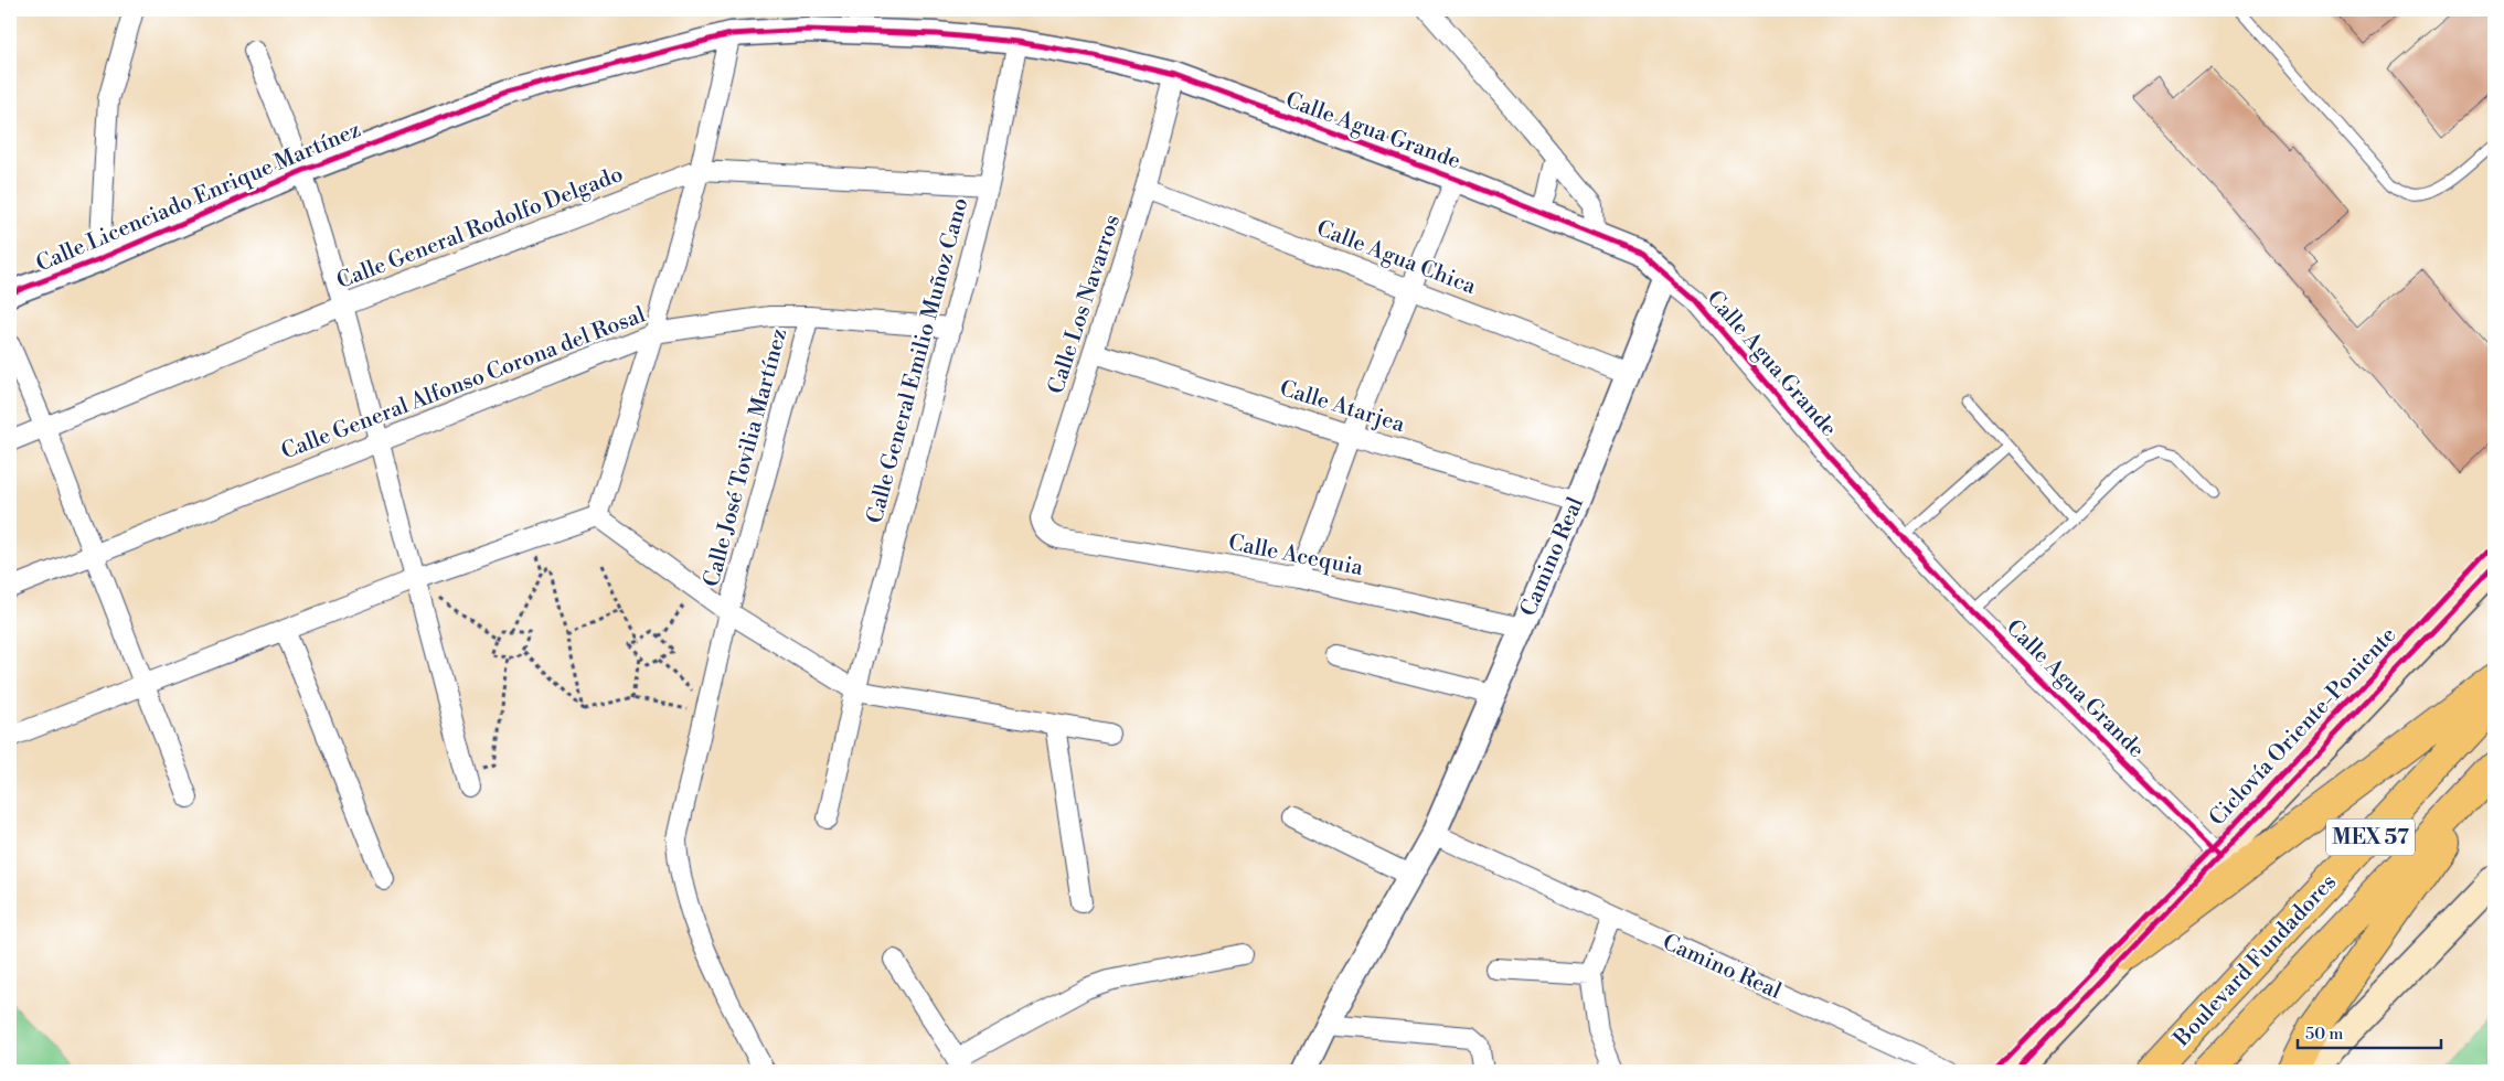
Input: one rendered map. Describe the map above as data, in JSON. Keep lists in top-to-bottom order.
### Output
{
  "streets": {
    "highway": ["MEX 57", "Boulevard Fundadores"],
    "street": [
      "Calle Agua Grande",
      "Calle Licenciado Enrique Martínez",
      "Calle General Rodolfo Delgado",
      "Calle Agua Chica",
      "Calle Los Navarros",
      "Calle General Emilio Muñoz Cano",
      "Calle General Alfonso Corona del Rosal",
      "Calle Atarjea",
      "Calle José Tovilia Martínez",
      "Calle Acequia",
      "Camino Real"
    ],
    "cycle path": ["Ciclovía Oriente-Poniente"]
  },
  "crossings": [
    ["Calle Agua Grande", "Calle Licenciado Enrique Martínez"],
    ["Calle Agua Grande", "Calle Los Navarros"],
    ["Calle Agua Grande", "Camino Real"],
    ["Calle Licenciado Enrique Martínez", "Calle Los Navarros"],
    ["Calle Licenciado Enrique Martínez", "Calle General Emilio Muñoz Cano"],
    ["Calle General Rodolfo Delgado", "Calle General Emilio Muñoz Cano"],
    ["Calle Agua Chica", "Calle Los Navarros"],
    ["Calle Agua Chica", "Camino Real"],
    ["Calle Los Navarros", "Calle Atarjea"],
    ["Calle Los Navarros", "Calle Acequia"],
    ["Calle General Emilio Muñoz Cano", "Calle General Alfonso Corona del Rosal"],
    ["Calle General Alfonso Corona del Rosal", "Calle José Tovilia Martínez"],
    ["Calle Atarjea", "Camino Real"],
    ["Calle Acequia", "Camino Real"]
  ],
  "scale_bar": "50 m"
}
